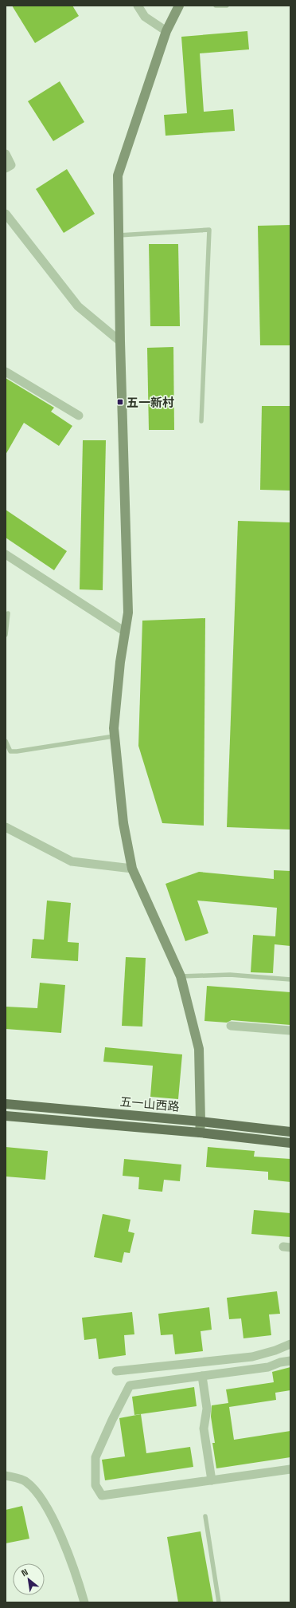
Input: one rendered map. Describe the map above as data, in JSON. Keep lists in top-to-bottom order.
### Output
{
  "streets": {
    "main road": ["五一山西路"]
  },
  "places": {
    "transit": ["五一新村"]
  },
  "north": "top left"
}
